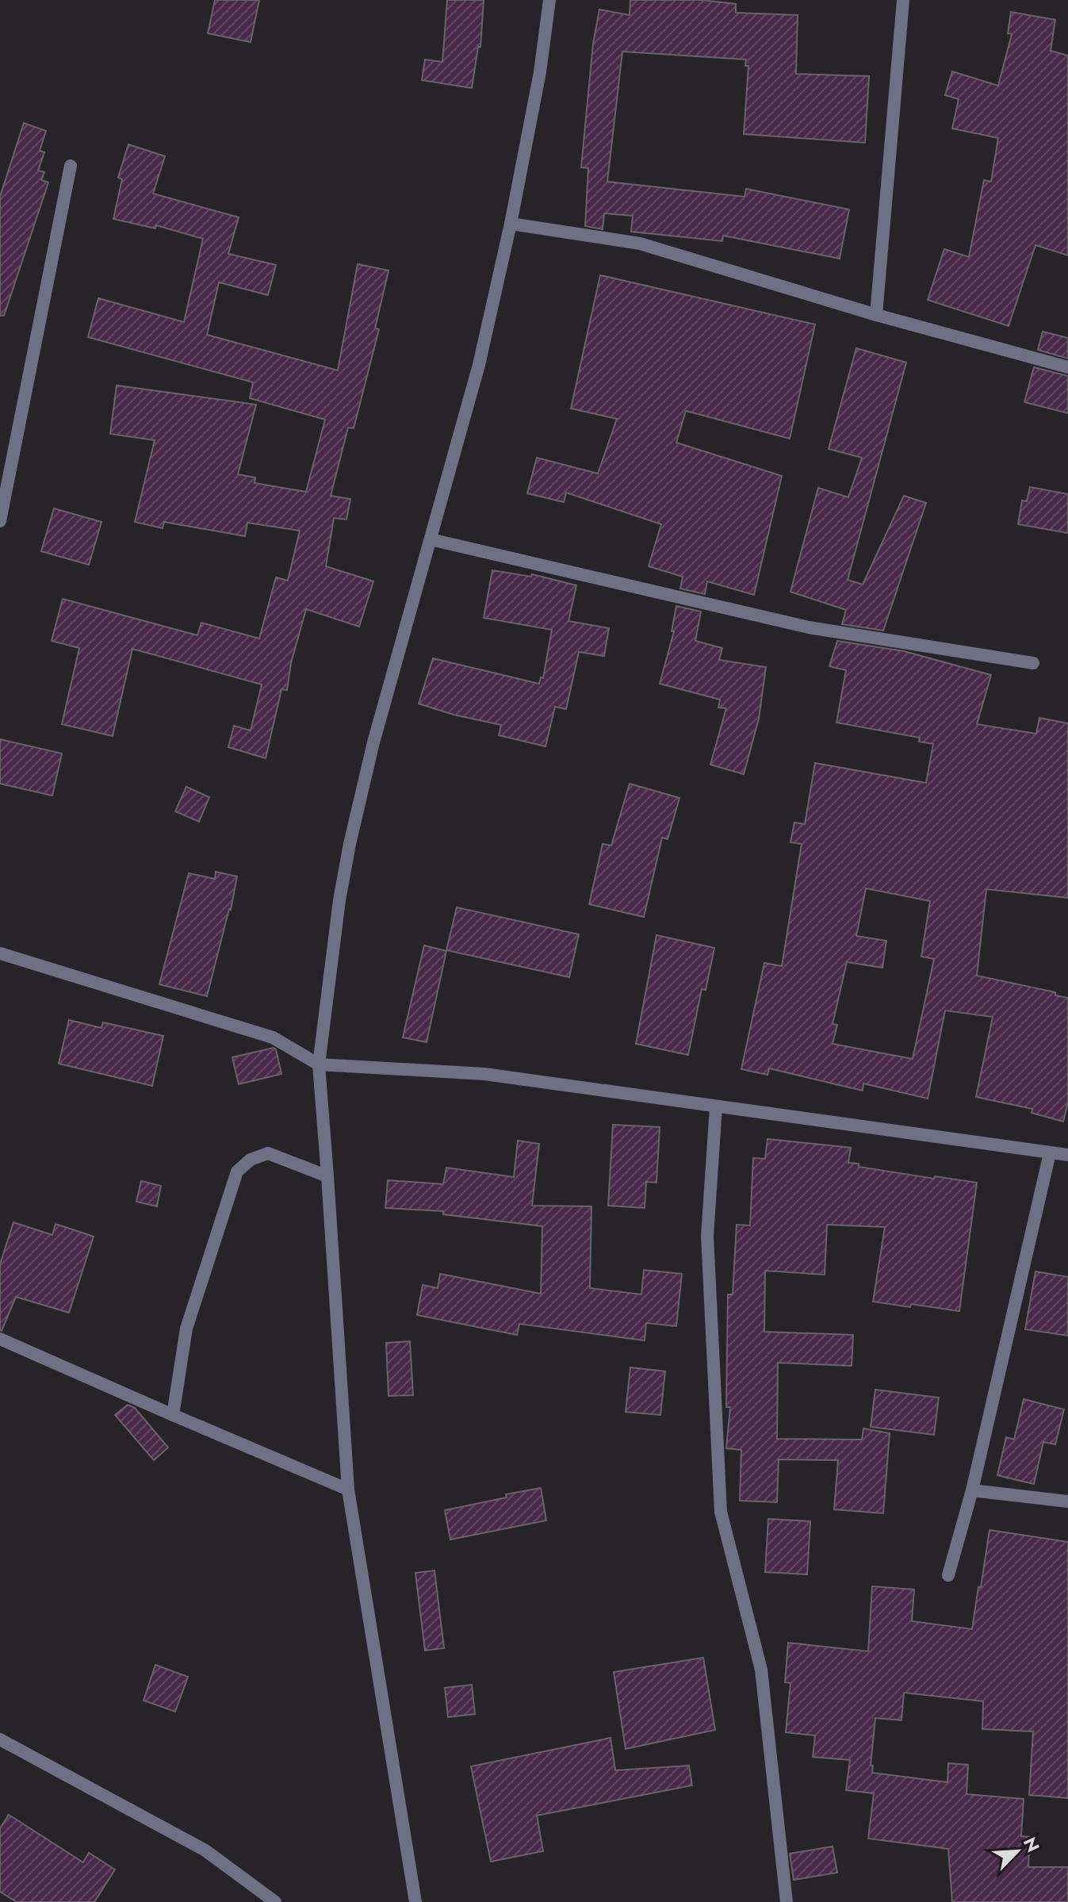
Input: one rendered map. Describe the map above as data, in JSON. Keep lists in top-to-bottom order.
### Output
{
  "north": "top right"
}
